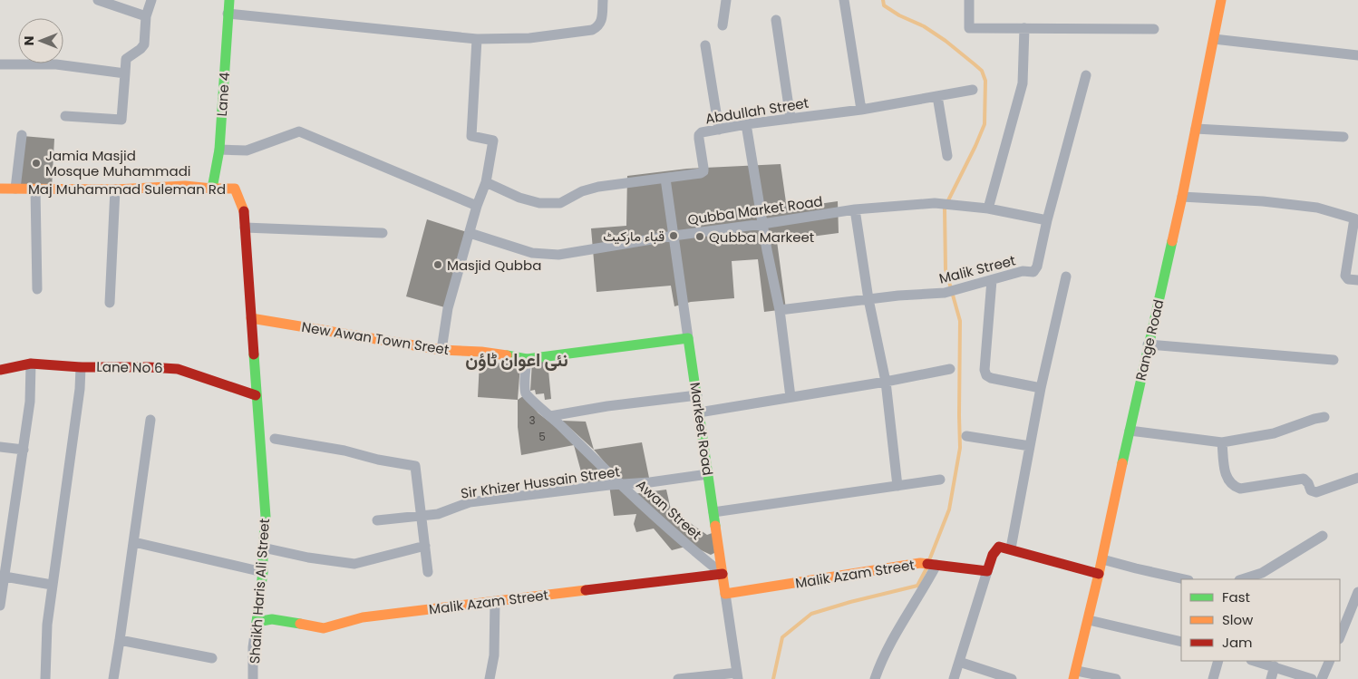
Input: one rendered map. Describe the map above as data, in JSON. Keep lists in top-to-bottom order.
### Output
{
  "streets": {
    "street": [
      "Lane 4",
      "Abdullah Street",
      "Maj Muhammad Suleman Rd",
      "Qubba Market Road",
      "Malik Street",
      "New Awan Town Sreet",
      "Range Road",
      "Lane No 6",
      "Markeet Road",
      "Sir Khizer Hussain Street",
      "Awan Street",
      "Malik Azam Street",
      "Shaikh Haris Ali Street"
    ]
  },
  "crossings": [
    ["Lane 4", "Maj Muhammad Suleman Rd"],
    ["Abdullah Street", "Markeet Road"],
    ["Maj Muhammad Suleman Rd", "New Awan Town Sreet"],
    ["Maj Muhammad Suleman Rd", "Lane No 6"],
    ["Maj Muhammad Suleman Rd", "Shaikh Haris Ali Street"],
    ["Qubba Market Road", "Malik Street"],
    ["Qubba Market Road", "Markeet Road"],
    ["New Awan Town Sreet", "Markeet Road"],
    ["New Awan Town Sreet", "Awan Street"],
    ["Lane No 6", "Shaikh Haris Ali Street"],
    ["Markeet Road", "Sir Khizer Hussain Street"],
    ["Markeet Road", "Awan Street"],
    ["Markeet Road", "Malik Azam Street"],
    ["Sir Khizer Hussain Street", "Awan Street"],
    ["Awan Street", "Malik Azam Street"],
    ["Malik Azam Street", "Shaikh Haris Ali Street"]
  ],
  "districts": ["نئی اعوان ٹاؤن"],
  "places": [
    "Jamia Masjid Mosque Muhammadi",
    "قباء مارکیٹ",
    "Qubba Markeet",
    "Masjid Qubba"
  ],
  "house_numbers": ["3", "5"],
  "legend": ["Fast", "Slow", "Jam"],
  "north": "left"
}
